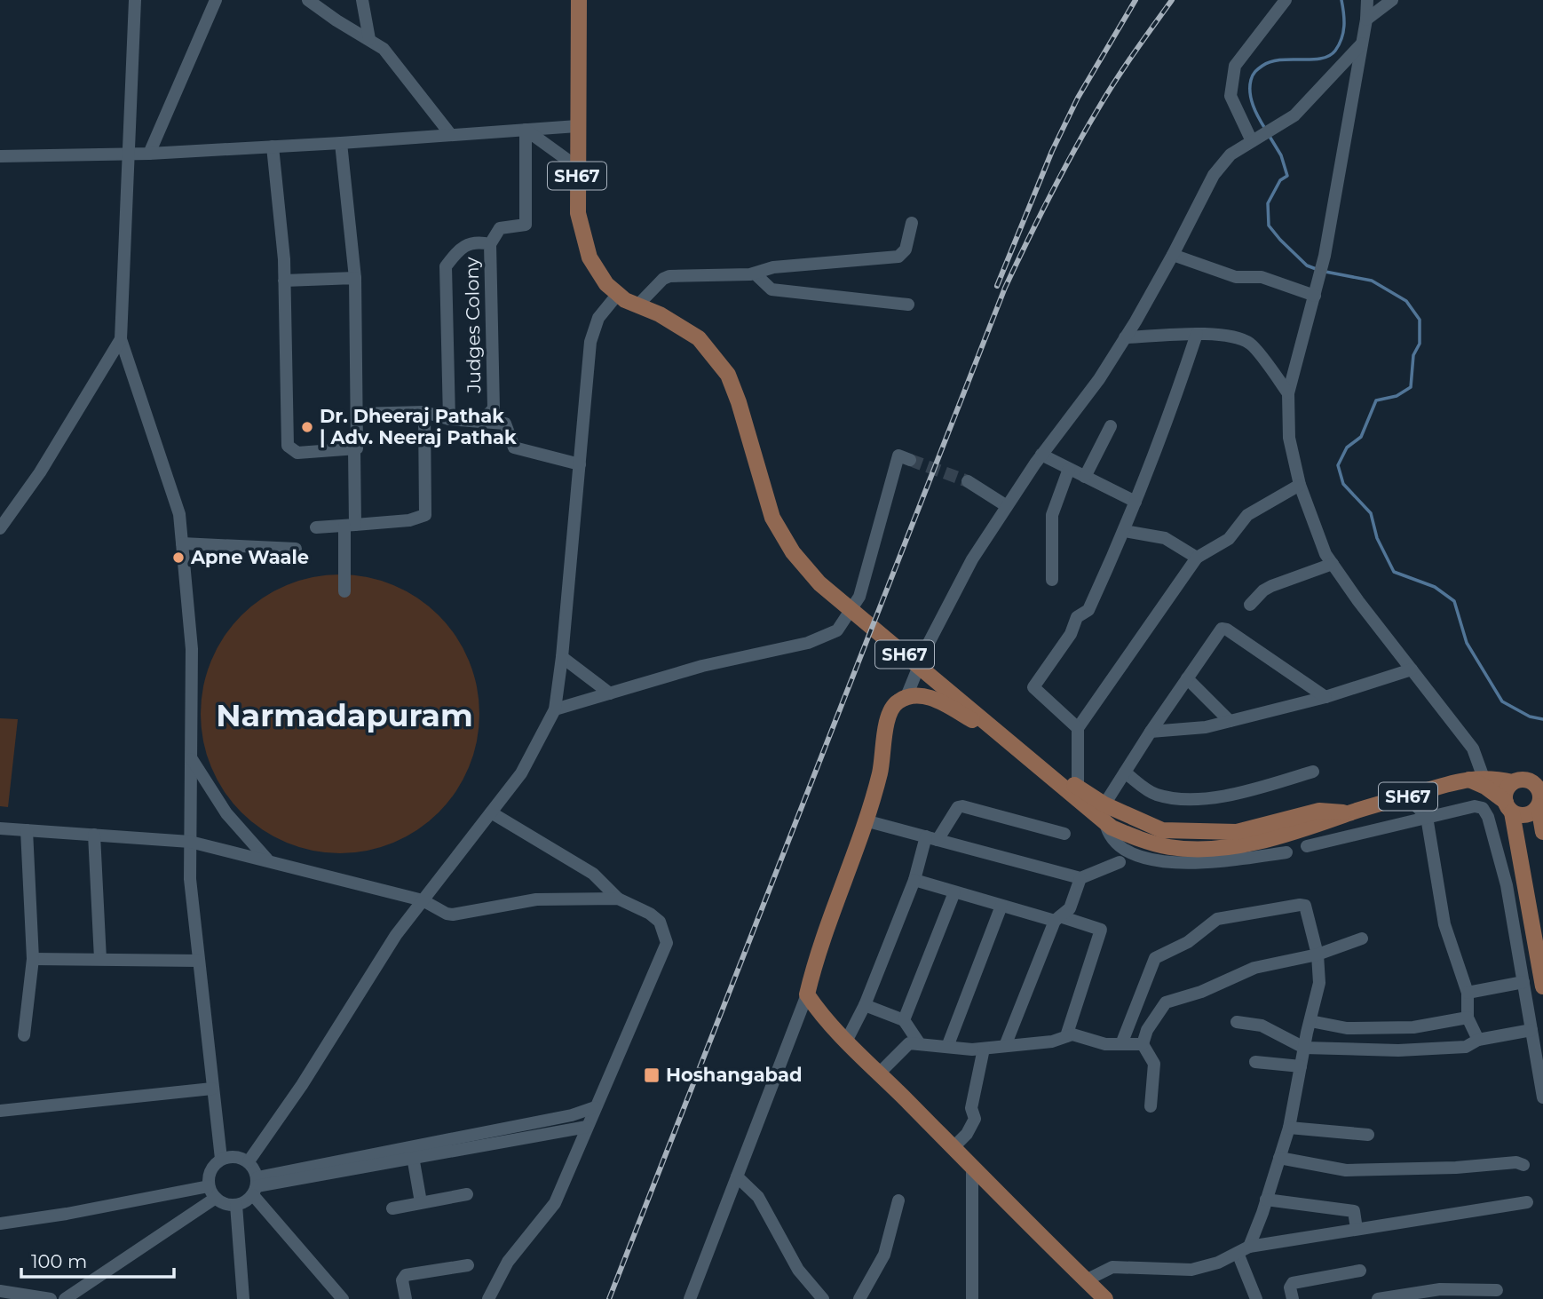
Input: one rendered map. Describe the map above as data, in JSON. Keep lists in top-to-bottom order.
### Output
{
  "streets": {
    "main road": ["SH67"],
    "street": ["Judges Colony"]
  },
  "districts": ["Narmadapuram"],
  "places": {
    "other": ["Dr. Dheeraj Pathak | Adv. Neeraj Pathak", "Apne Waale"],
    "transit": ["Hoshangabad"]
  },
  "scale_bar": "100 m"
}
